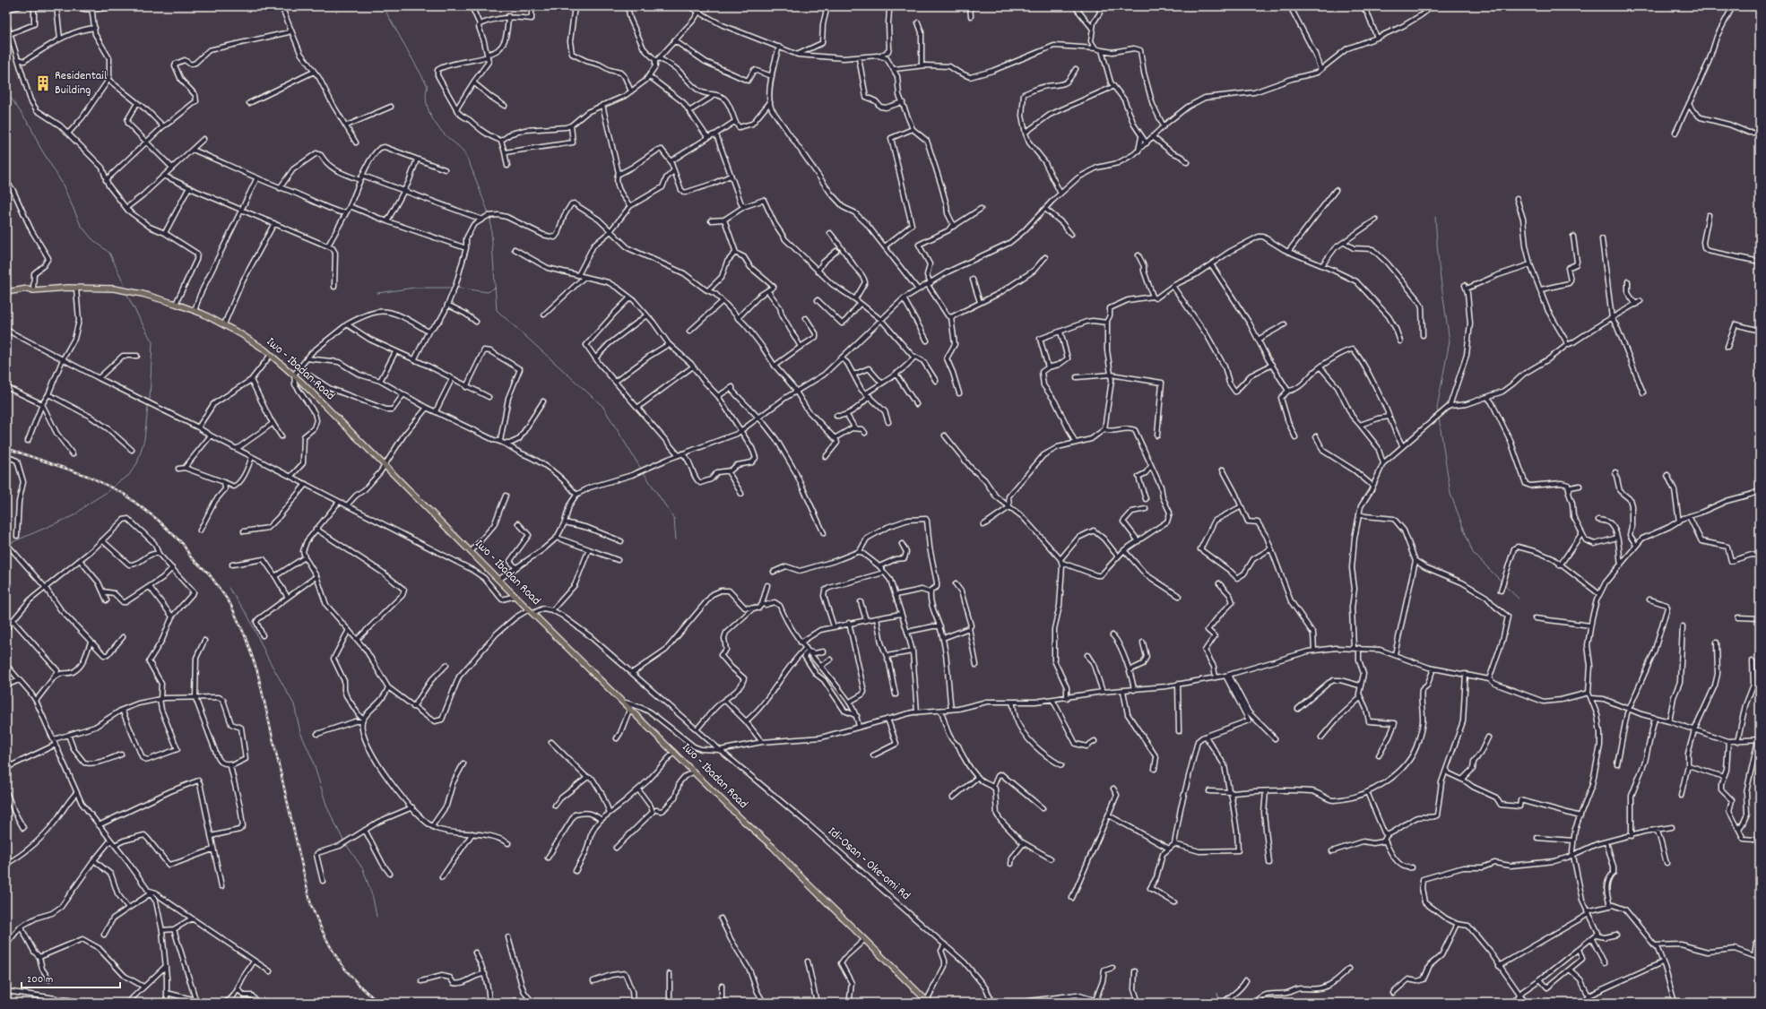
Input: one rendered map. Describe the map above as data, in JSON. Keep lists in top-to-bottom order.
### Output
{
  "streets": {
    "main road": ["Iwo - Ibadan Road"],
    "street": ["Idi-Osan - Oke-omi Rd"]
  },
  "places": {
    "building": ["Residentail Building"]
  },
  "scale_bar": "200 m"
}
